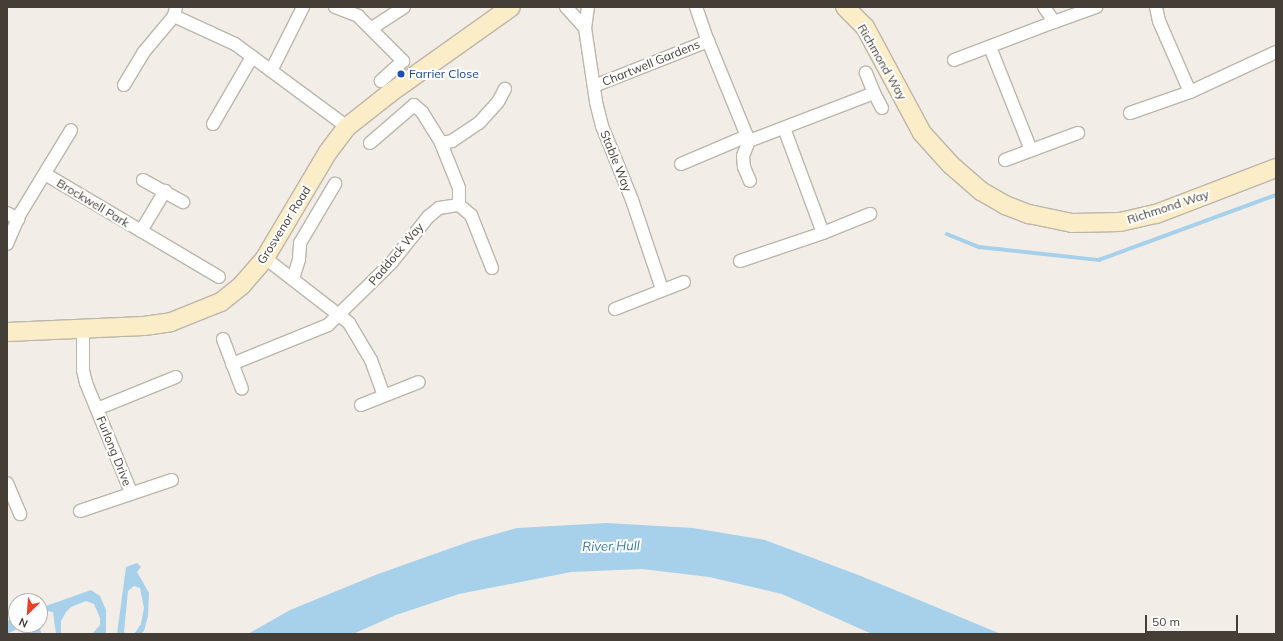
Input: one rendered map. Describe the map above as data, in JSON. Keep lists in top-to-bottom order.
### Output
{
  "streets": {
    "street": [
      "Richmond Way",
      "Chartwell Gardens",
      "Stable Way",
      "Brockwell Park",
      "Grosvenor Road",
      "Paddock Way",
      "Furlong Drive"
    ]
  },
  "crossings": [
    ["Chartwell Gardens", "Stable Way"],
    ["Grosvenor Road", "Furlong Drive"]
  ],
  "water": ["River Hull"],
  "places": ["Farrier Close"],
  "scale_bar": "50 m",
  "north": "bottom left"
}
